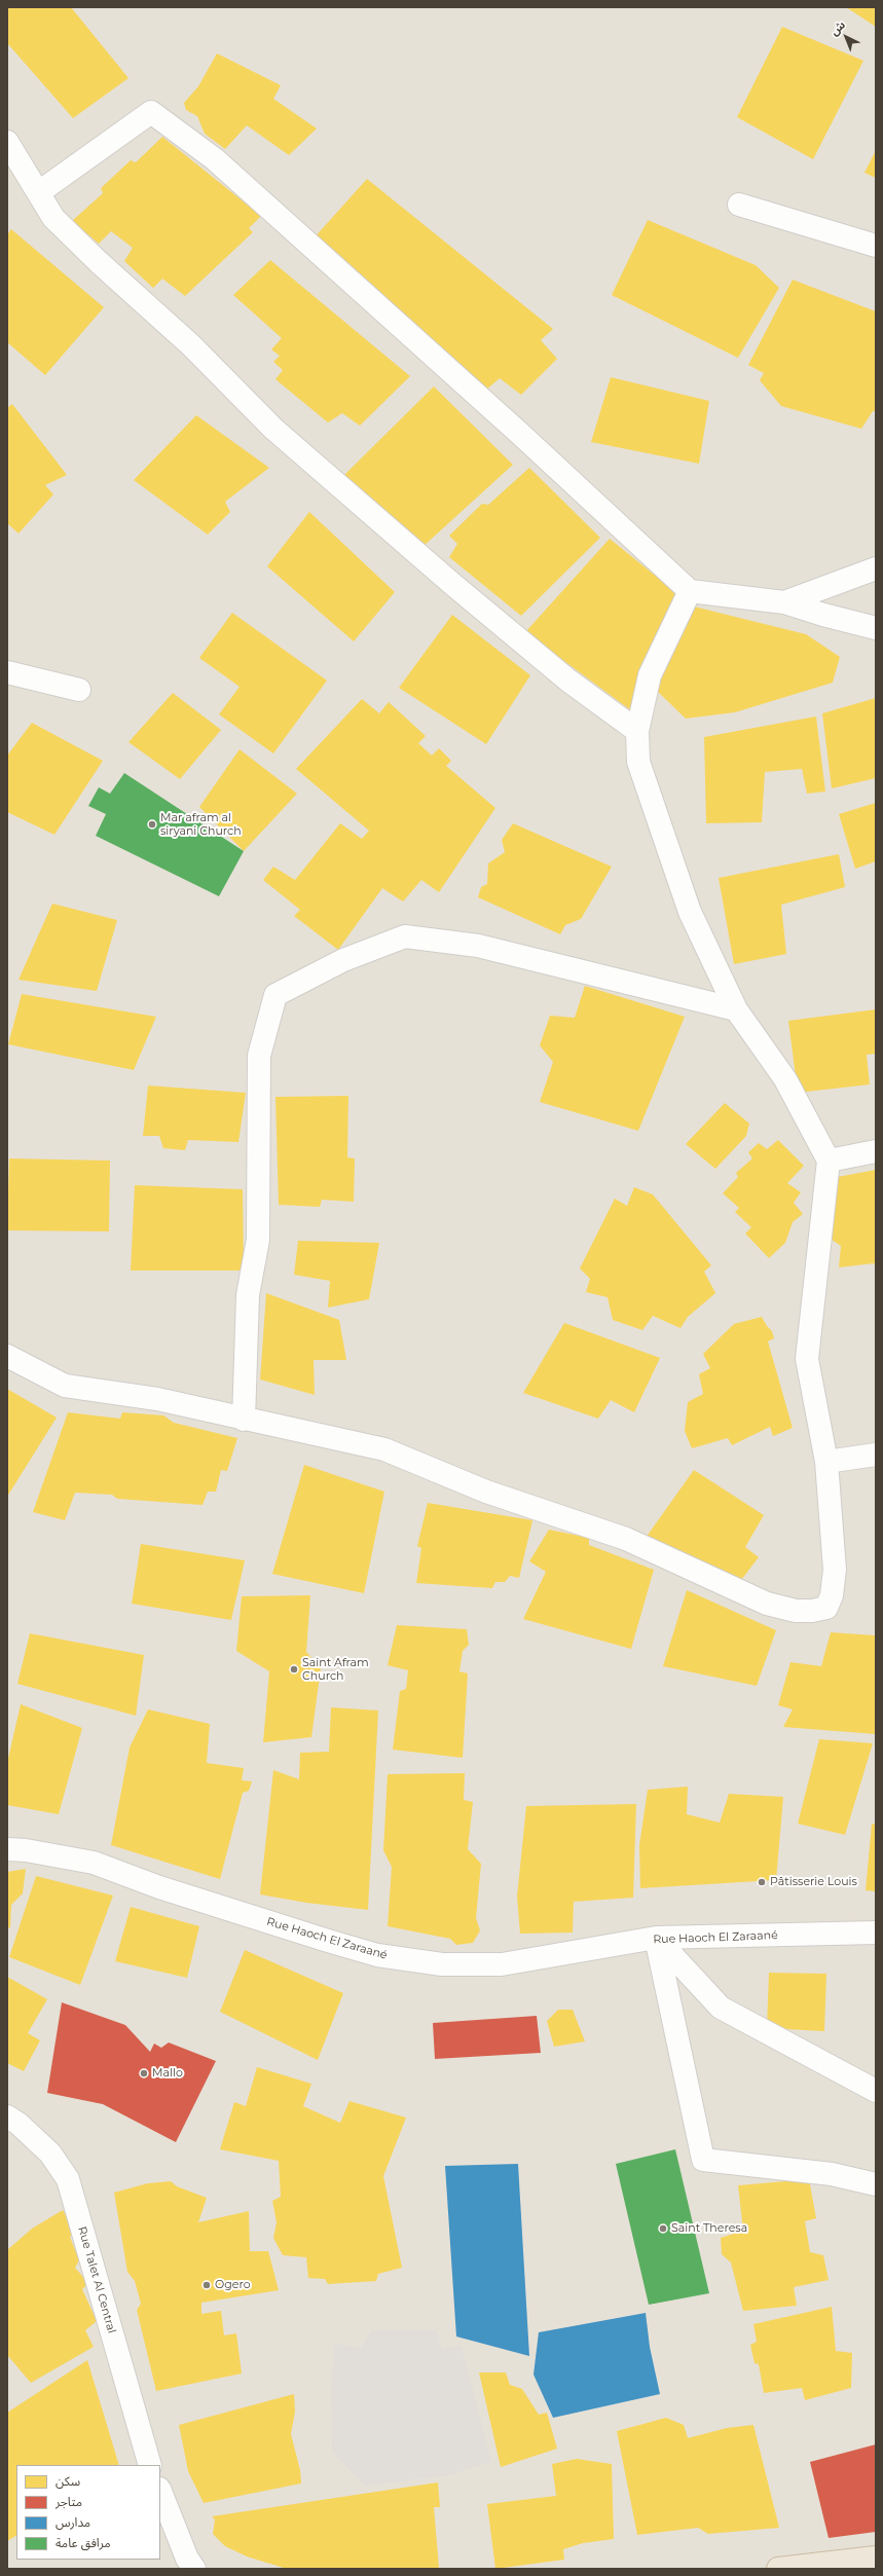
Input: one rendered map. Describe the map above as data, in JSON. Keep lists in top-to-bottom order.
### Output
{
  "streets": {
    "street": ["Rue Haoch El Zaraané", "Rue Talet Al Central"]
  },
  "places": [
    "Mar afram al siryani Church",
    "Saint Afram Church",
    "Pâtisserie Louis",
    "Mallo",
    "Saint Theresa",
    "Ogero"
  ],
  "legend": [
    "سكن",
    "متاجر",
    "مدارس",
    "مرافق عامة"
  ],
  "north": "top left"
}
